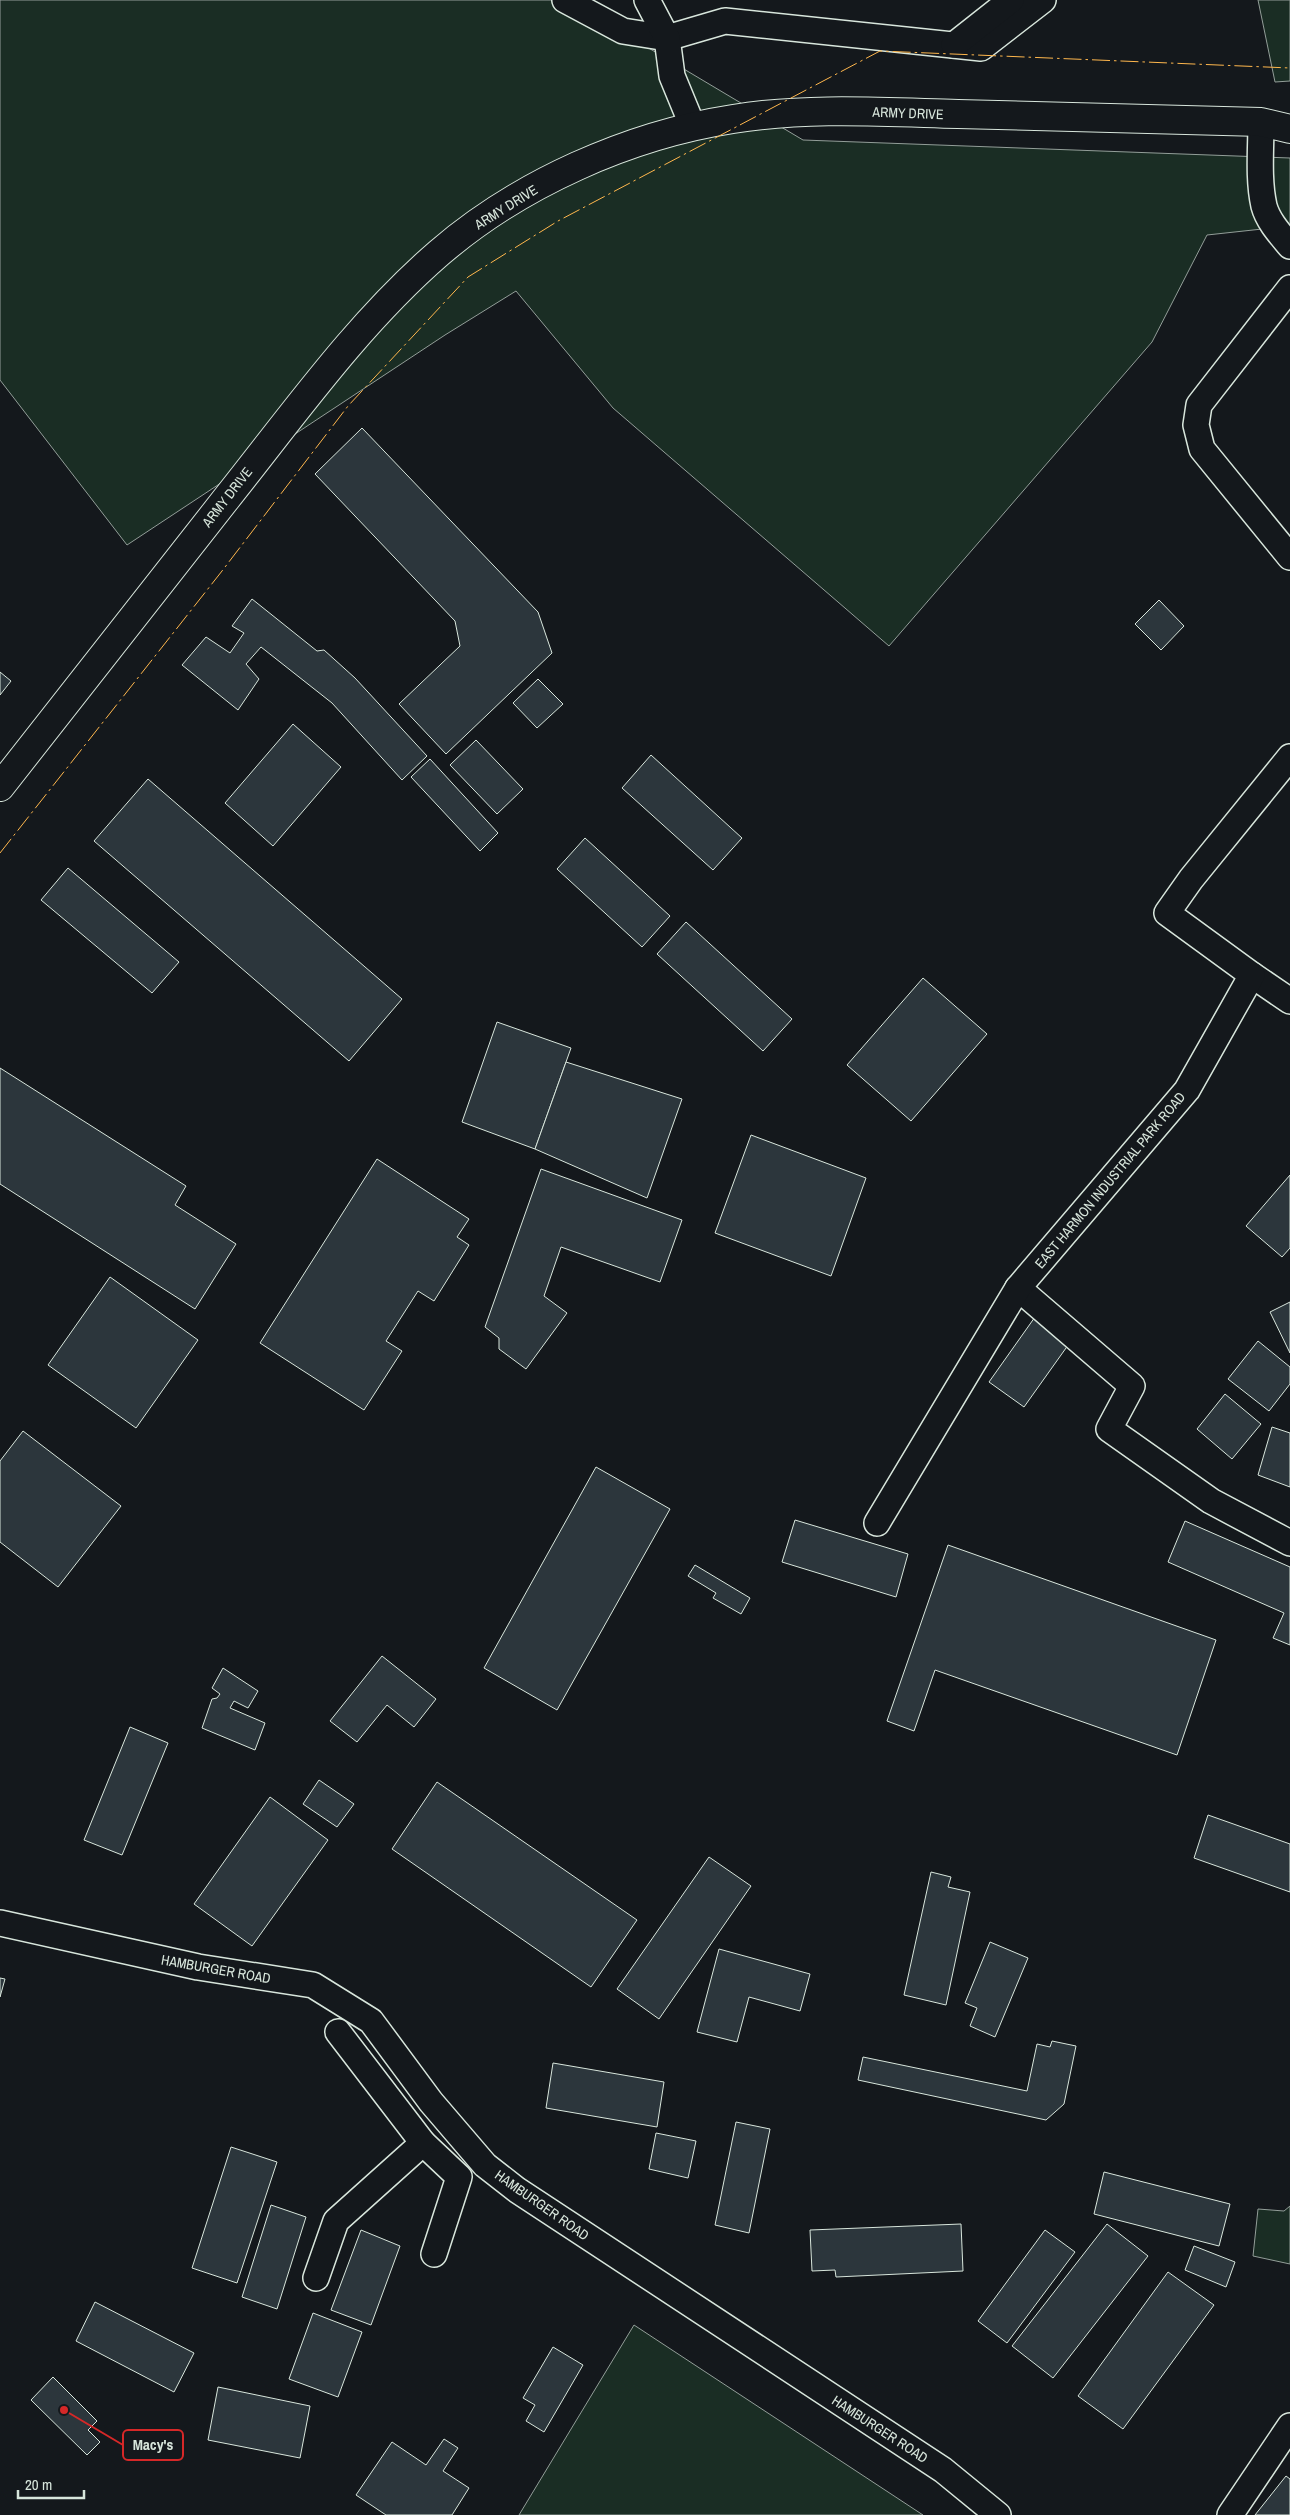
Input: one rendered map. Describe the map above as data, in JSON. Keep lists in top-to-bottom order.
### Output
{
  "streets": {
    "main road": ["ARMY DRIVE"],
    "street": ["EAST HARMON INDUSTRIAL PARK ROAD", "HAMBURGER ROAD"]
  },
  "places": ["Macy's"],
  "scale_bar": "20 m"
}
